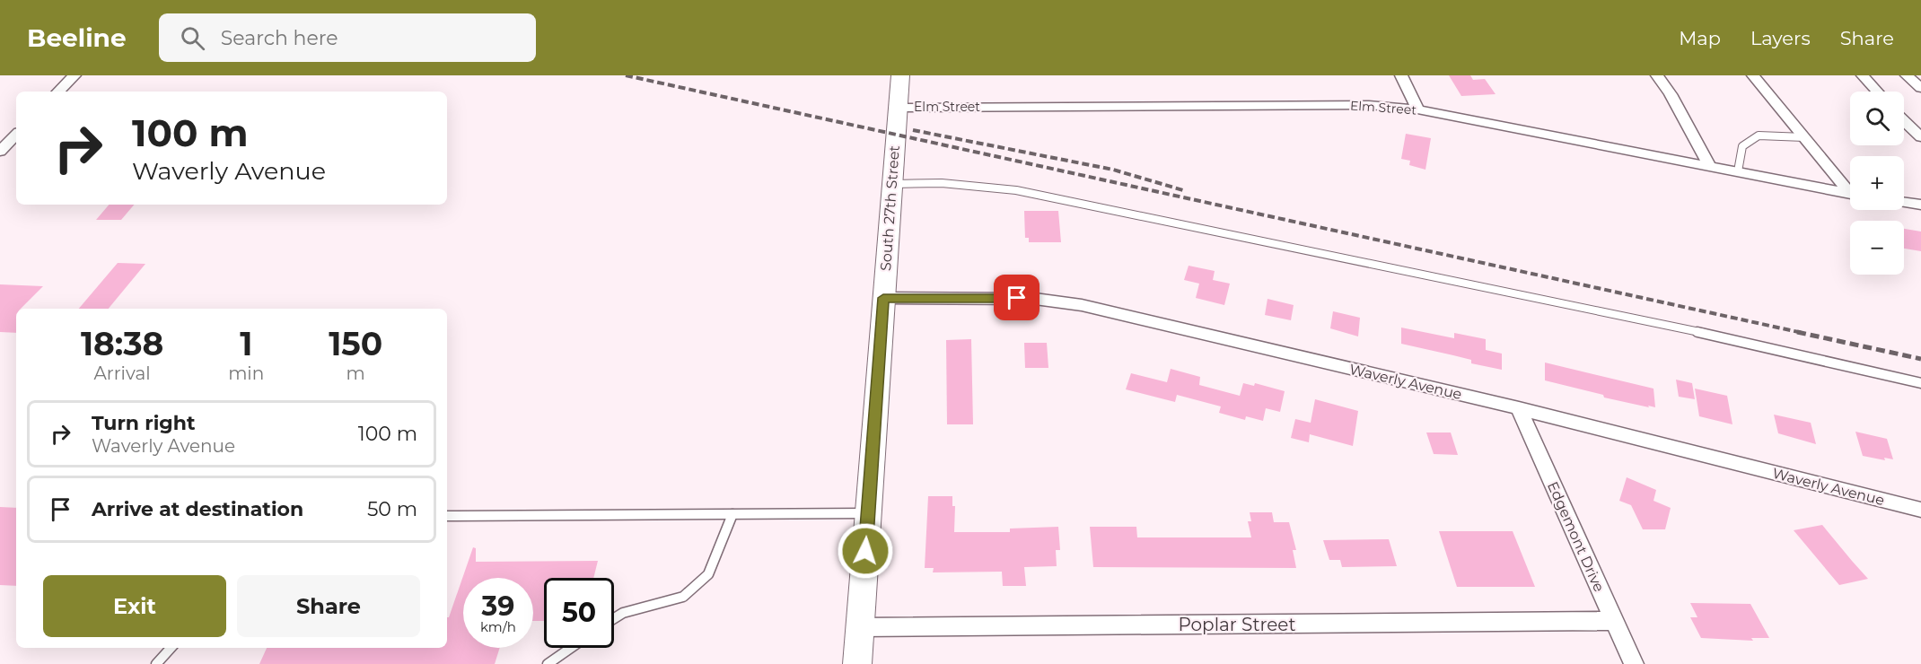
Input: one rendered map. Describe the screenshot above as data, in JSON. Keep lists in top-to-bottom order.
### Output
{
  "streets": {
    "main road": ["South 27th Street"],
    "street": [
      "Elm Street",
      "Waverly Avenue",
      "Edgemont Drive",
      "Poplar Street"
    ]
  },
  "crossings": [
    ["Elm Street", "South 27th Street"],
    ["South 27th Street", "Waverly Avenue"],
    ["South 27th Street", "Poplar Street"],
    ["Waverly Avenue", "Edgemont Drive"],
    ["Edgemont Drive", "Poplar Street"]
  ],
  "page": {
    "header": "Beeline",
    "search": "Search here",
    "nav": ["Map", "Layers", "Share"],
    "map_buttons": ["+", "−"],
    "turn": ["100 m", "Waverly Avenue"],
    "eta": [
      "18:38",
      "Arrival",
      "1",
      "min",
      "150",
      "m"
    ],
    "list": [
      {
        "name": "Turn right",
        "note": "Waverly Avenue",
        "value": "100 m"
      },
      {
        "name": "Arrive at destination",
        "value": "50 m"
      }
    ],
    "buttons": ["Exit", "Share"],
    "speed": "39 km/h",
    "limit": "50"
  }
}
